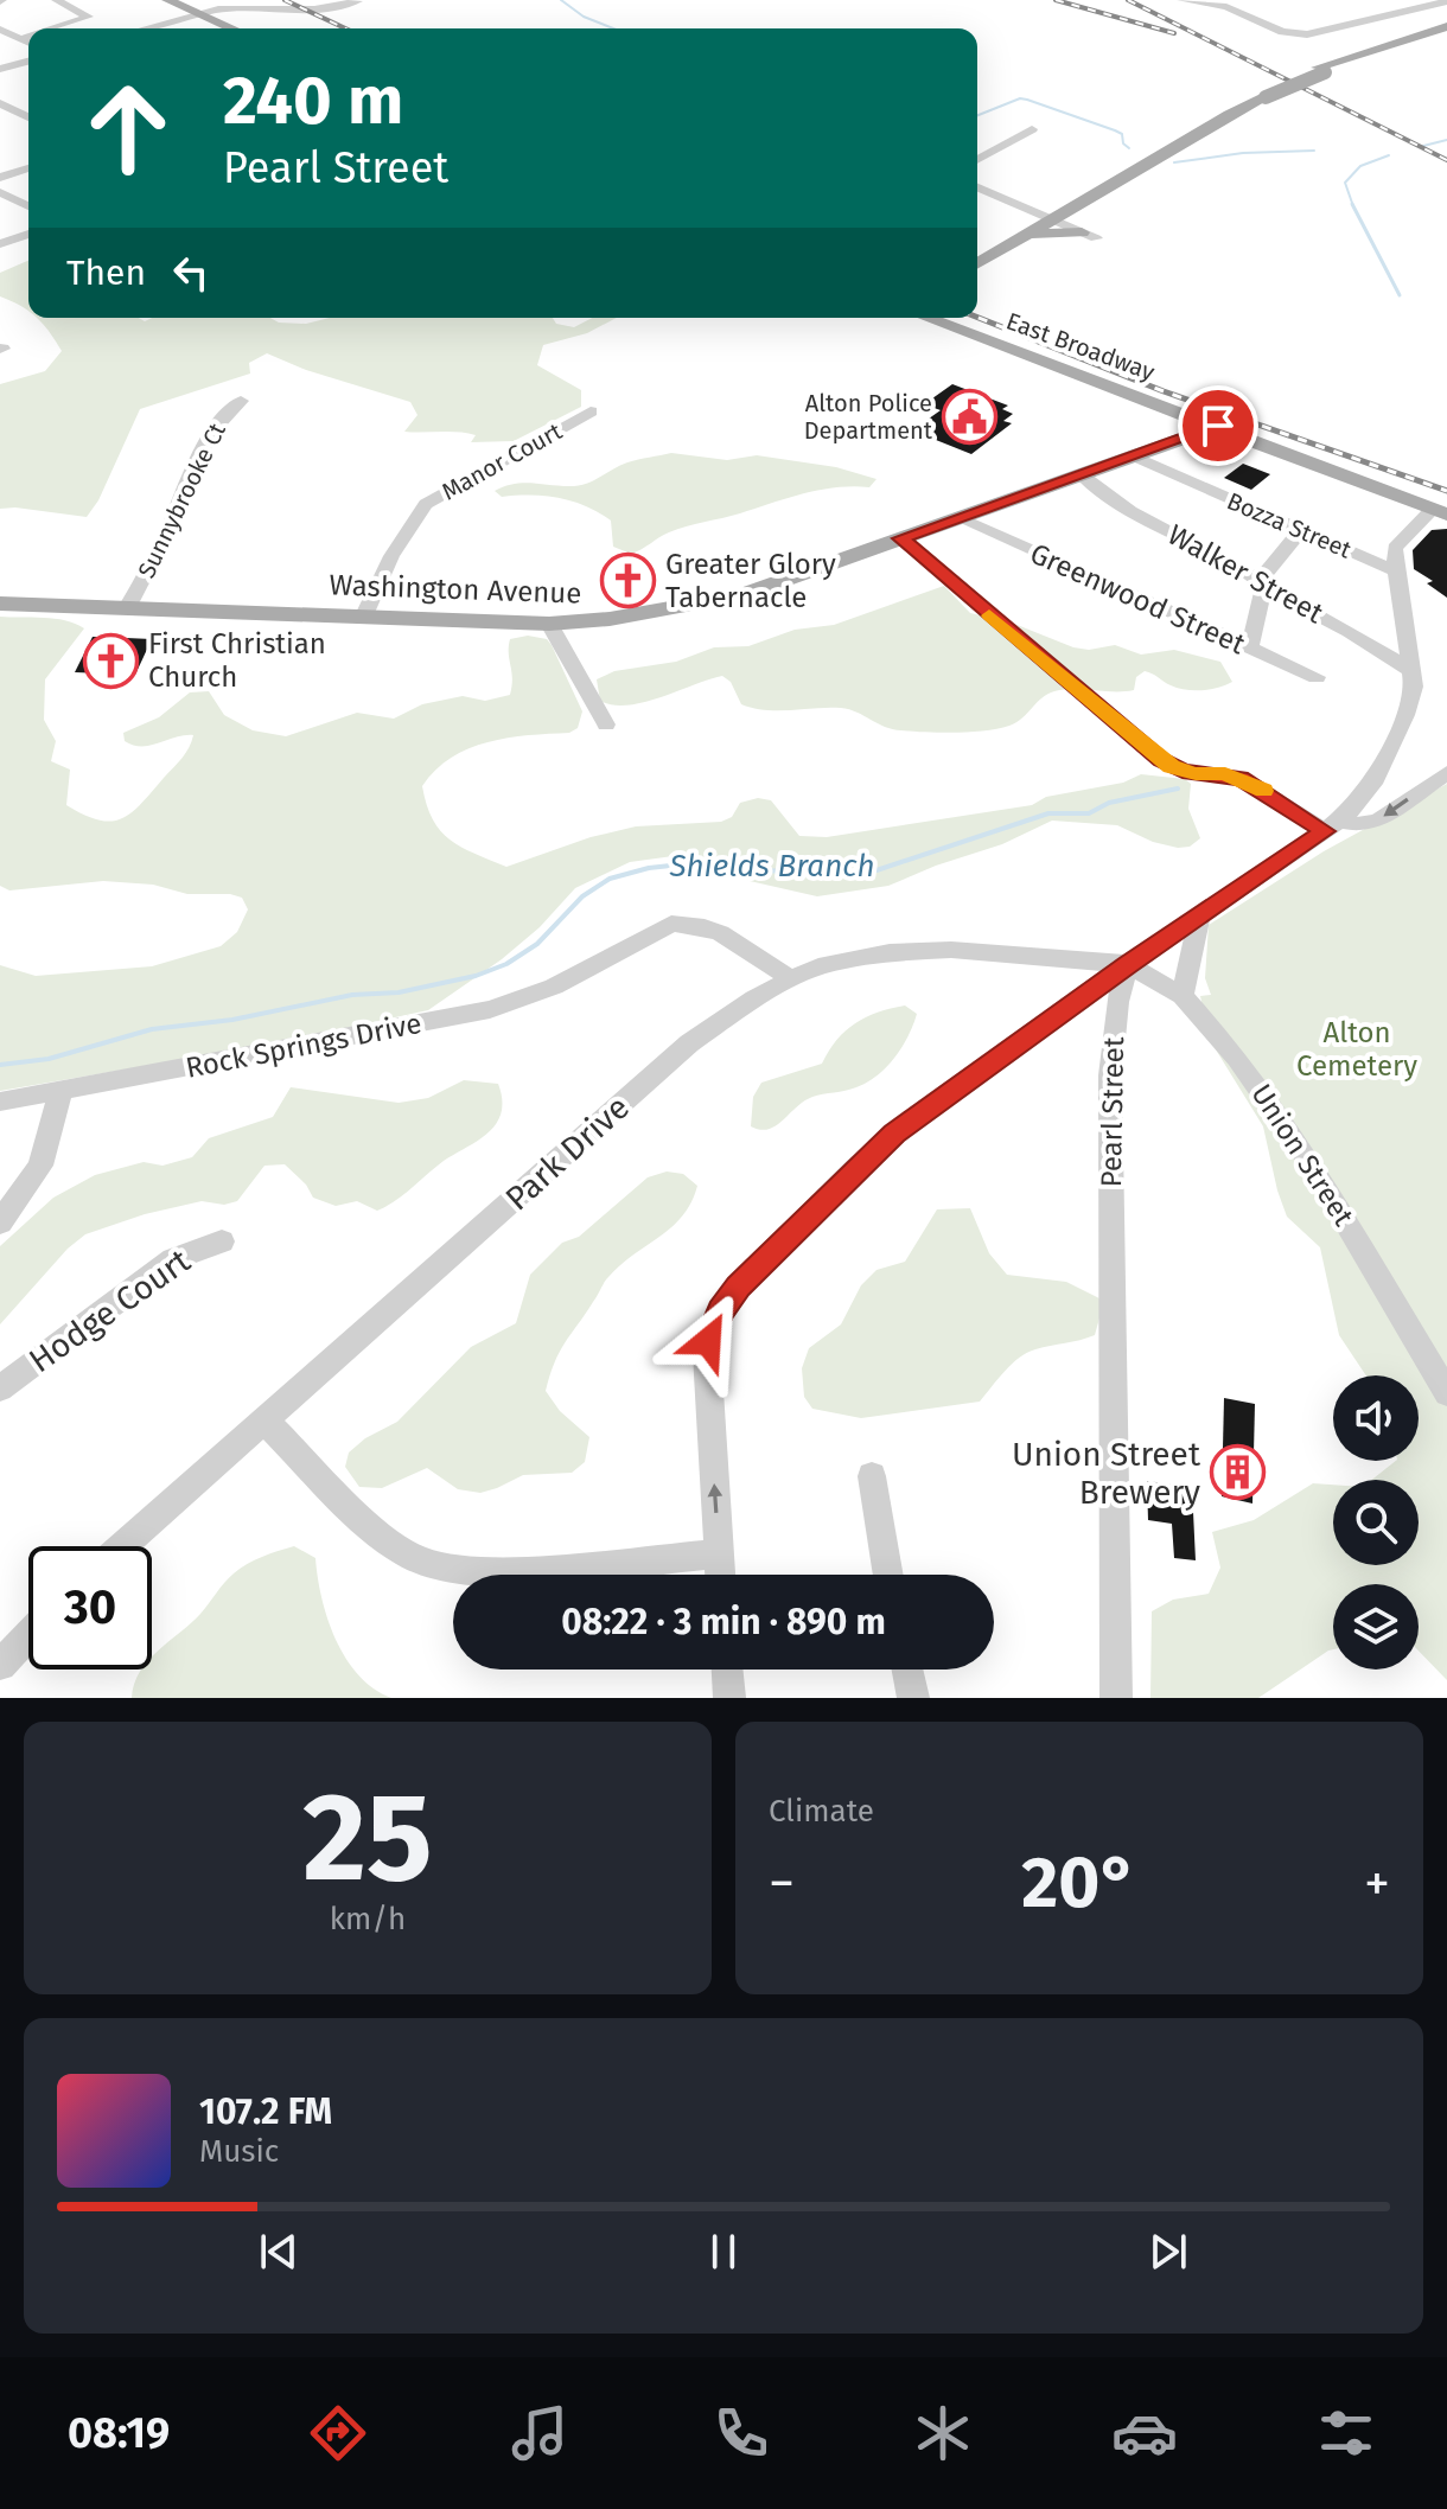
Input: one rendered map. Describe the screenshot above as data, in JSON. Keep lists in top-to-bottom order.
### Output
{
  "streets": {
    "main road": ["East Broadway", "Washington Avenue"],
    "street": [
      "Manor Court",
      "Sunnybrooke Ct",
      "Bozza Street",
      "Walker Street",
      "Greenwood Street",
      "Rock Springs Drive",
      "Pearl Street",
      "Park Drive",
      "Union Street",
      "Hodge Court"
    ]
  },
  "crossings": [
    ["East Broadway", "Washington Avenue"],
    ["Manor Court", "Washington Avenue"],
    ["Sunnybrooke Ct", "Washington Avenue"],
    ["Bozza Street", "Washington Avenue"],
    ["Walker Street", "Washington Avenue"],
    ["Washington Avenue", "Greenwood Street"],
    ["Rock Springs Drive", "Park Drive"],
    ["Pearl Street", "Park Drive"],
    ["Pearl Street", "Union Street"],
    ["Park Drive", "Union Street"]
  ],
  "water": ["Shields Branch"],
  "parks": ["Alton Cemetery"],
  "places": {
    "public building": ["Alton Police Department"],
    "church": ["Greater Glory Tabernacle", "First Christian Church"],
    "building": ["Union Street Brewery"]
  },
  "page": {
    "turn": ["240 m", "Pearl Street"],
    "then": "Then",
    "limit": "30",
    "trip": "08:22 · 3 min · 890 m",
    "tile": [
      ["25", "km/h"],
      "Climate"
    ],
    "heat": ["−", "20°", "+"],
    "song": ["107.2 FM", "Music"],
    "tabs": "08:19"
  }
}
